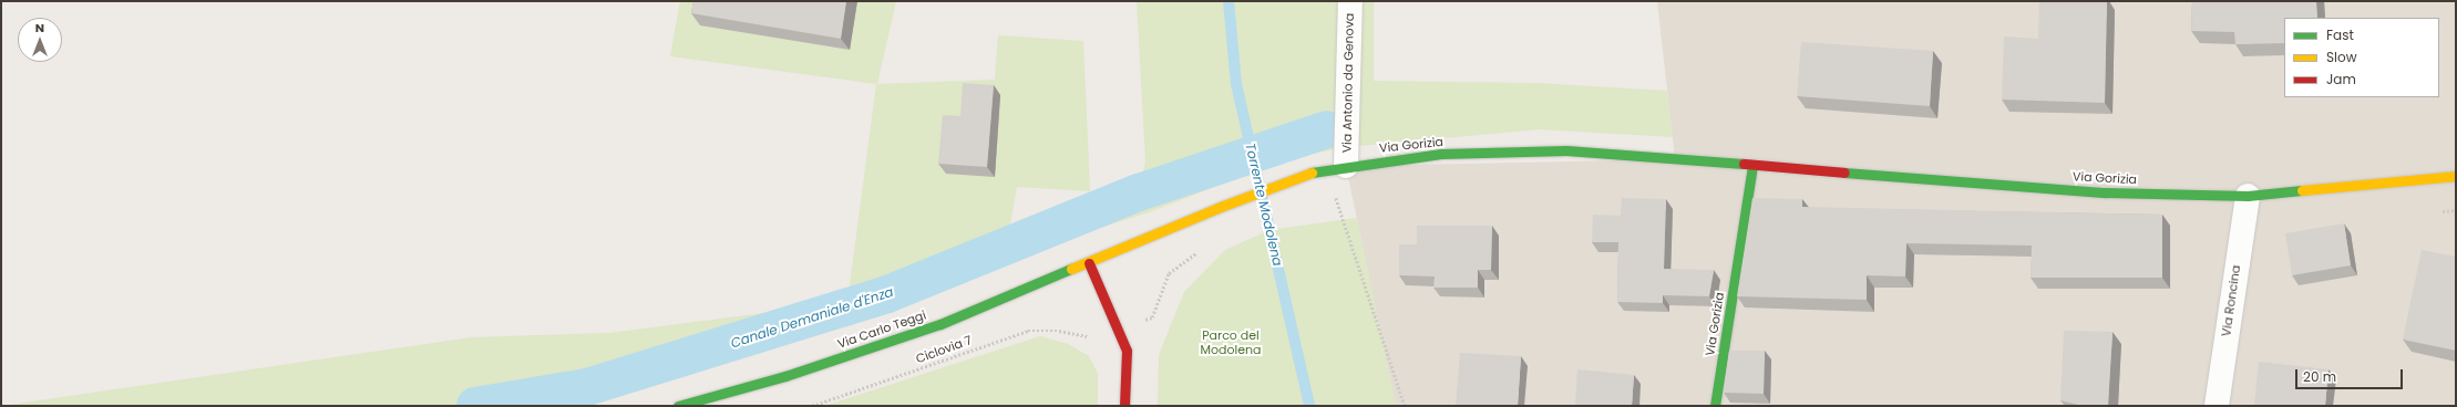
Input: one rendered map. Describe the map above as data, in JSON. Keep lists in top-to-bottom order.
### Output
{
  "streets": {
    "main road": ["Via Gorizia", "Via Carlo Teggi"],
    "street": ["Via Antonio da Genova", "Via Roncina"],
    "path": ["Ciclovia 7"]
  },
  "crossings": [
    ["Via Antonio da Genova", "Via Gorizia"],
    ["Via Gorizia", "Via Roncina"],
    ["Via Gorizia", "Via Carlo Teggi"]
  ],
  "water": ["Torrente Modolena", "Canale Demaniale d'Enza"],
  "parks": ["Parco del Modolena"],
  "legend": ["Fast", "Slow", "Jam"],
  "scale_bar": "20 m",
  "north": "top"
}
